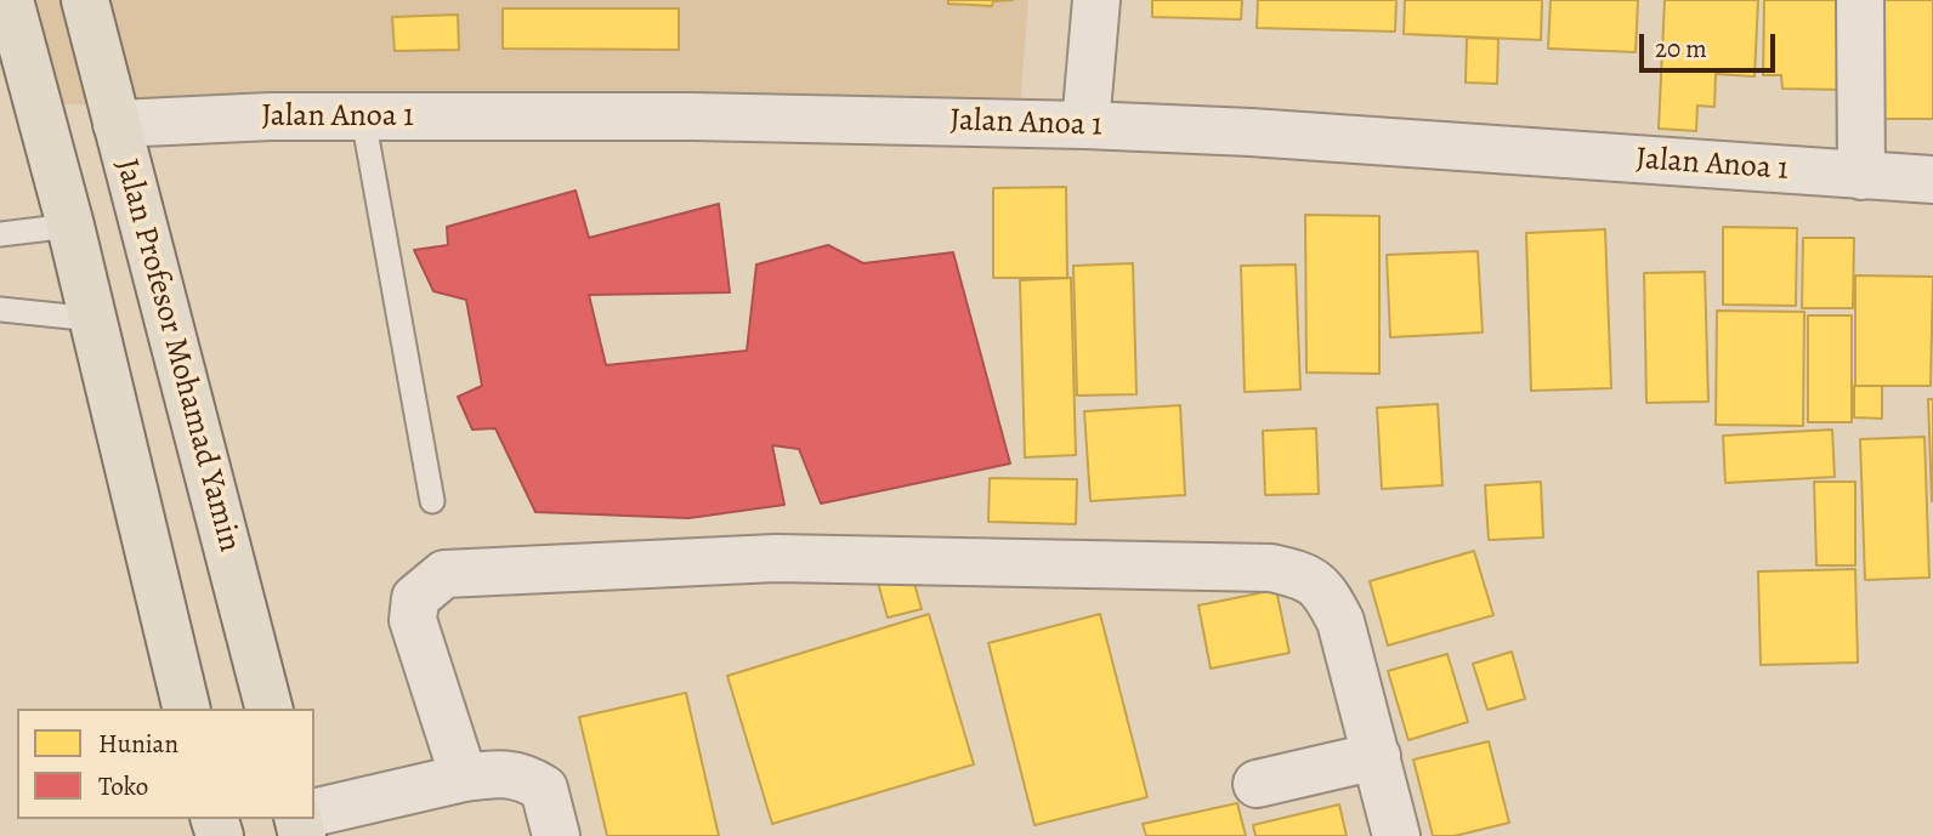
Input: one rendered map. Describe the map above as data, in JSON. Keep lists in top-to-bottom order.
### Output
{
  "streets": {
    "main road": ["Jalan Profesor Mohamad Yamin"],
    "street": ["Jalan Anoa 1"]
  },
  "crossings": [
    ["Jalan Anoa 1", "Jalan Profesor Mohamad Yamin"]
  ],
  "legend": ["Hunian", "Toko"],
  "scale_bar": "20 m"
}
